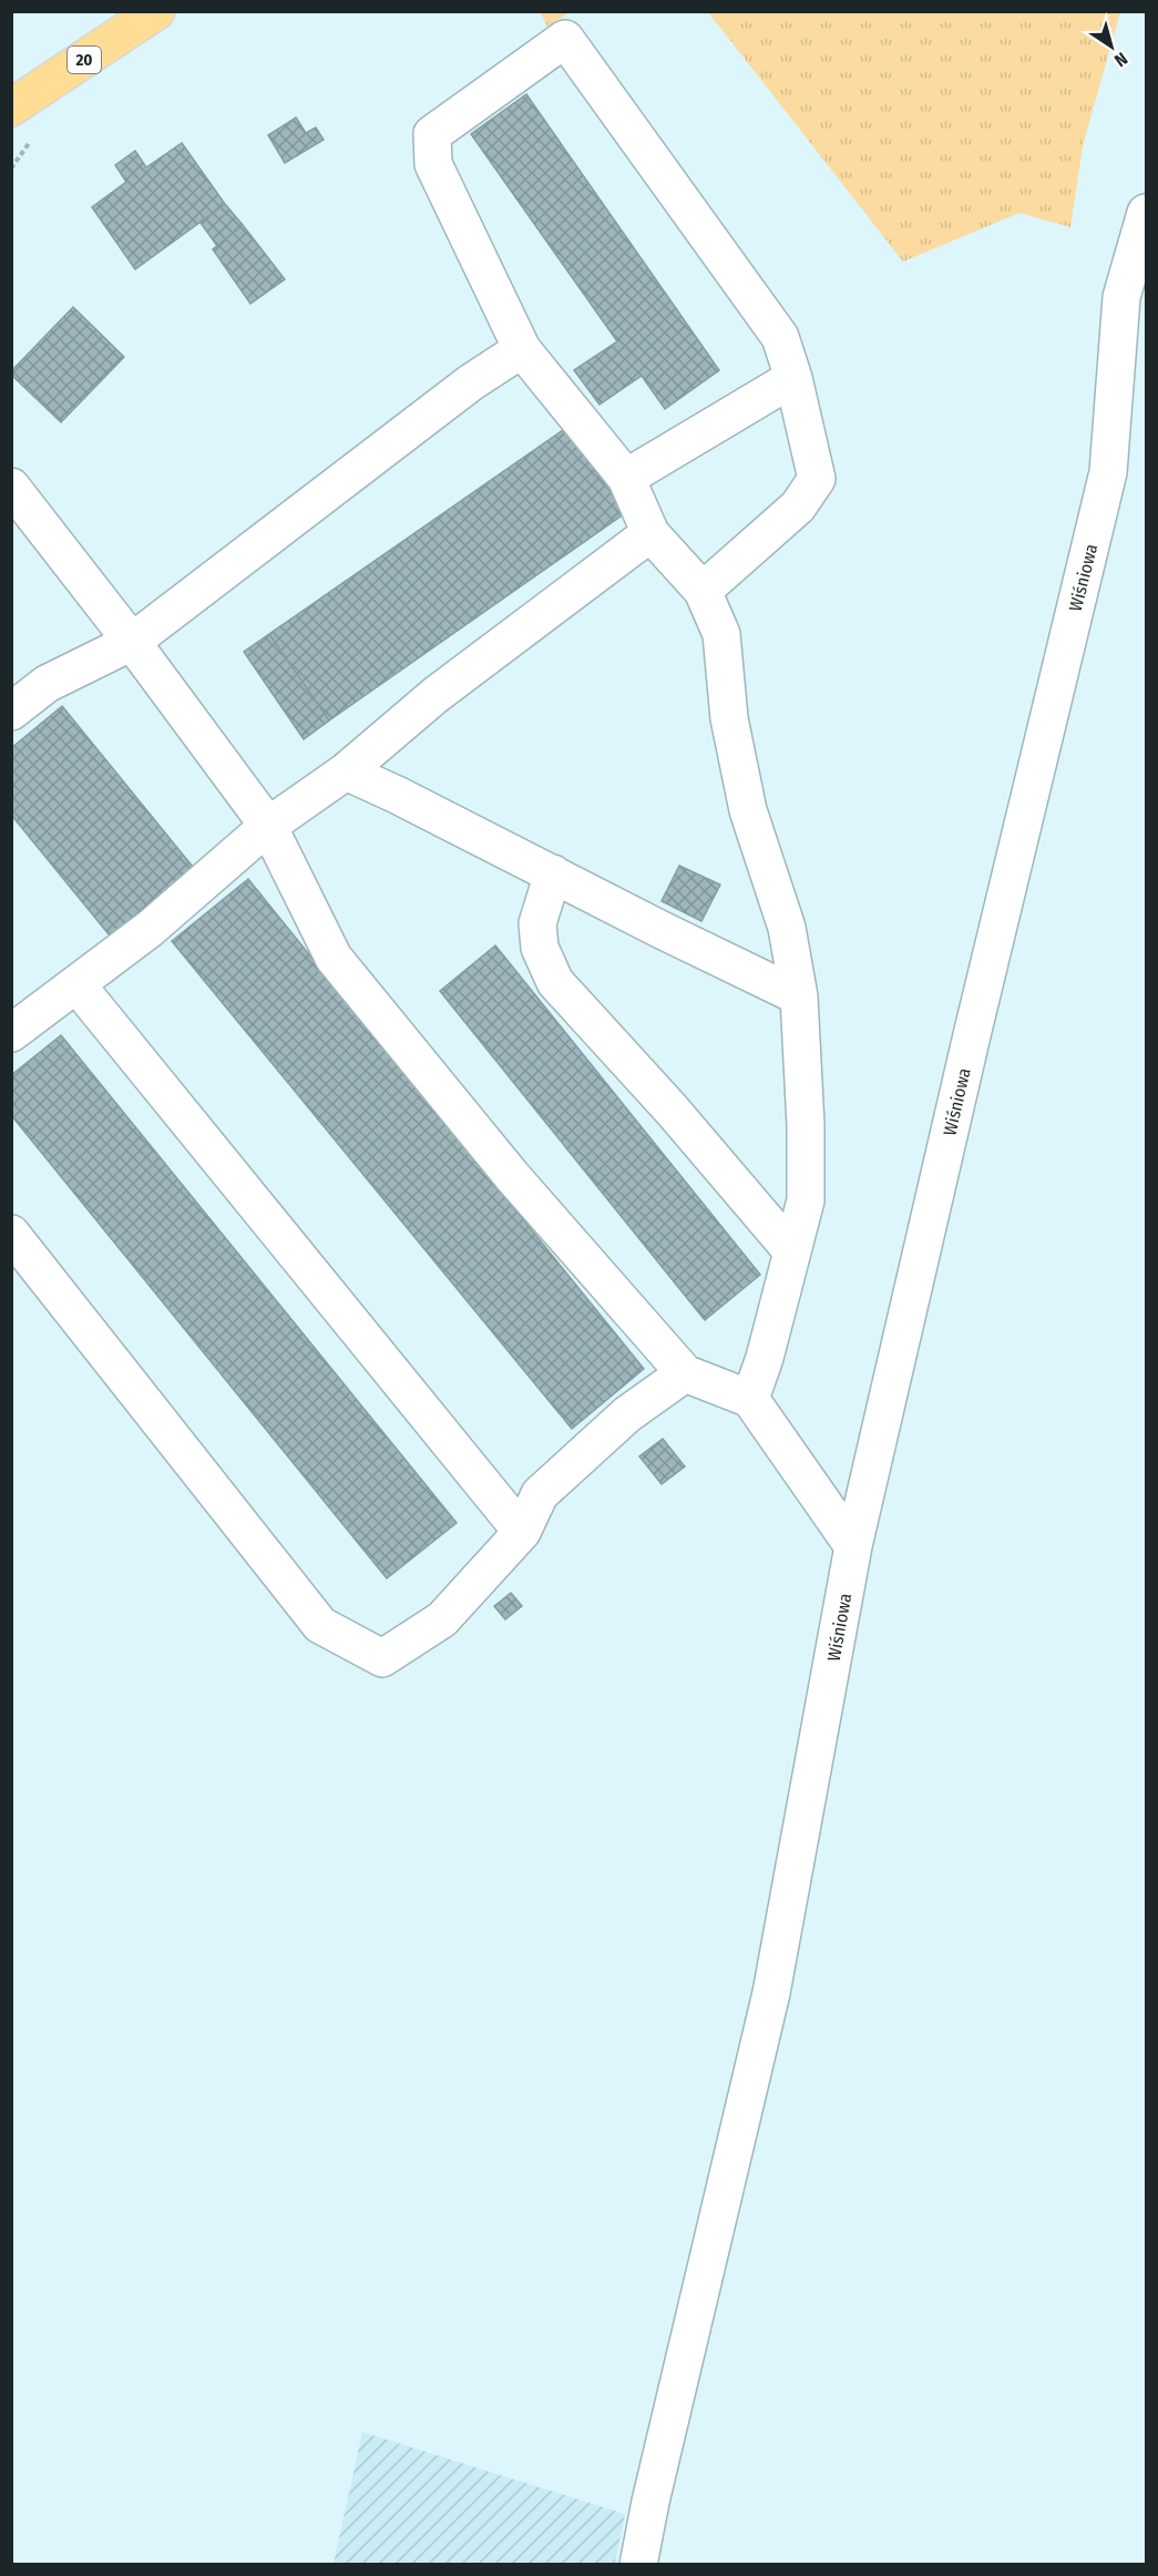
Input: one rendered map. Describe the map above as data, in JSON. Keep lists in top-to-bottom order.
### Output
{
  "streets": {
    "main road": ["20"],
    "street": ["Wiśniowa"]
  },
  "north": "bottom right"
}
